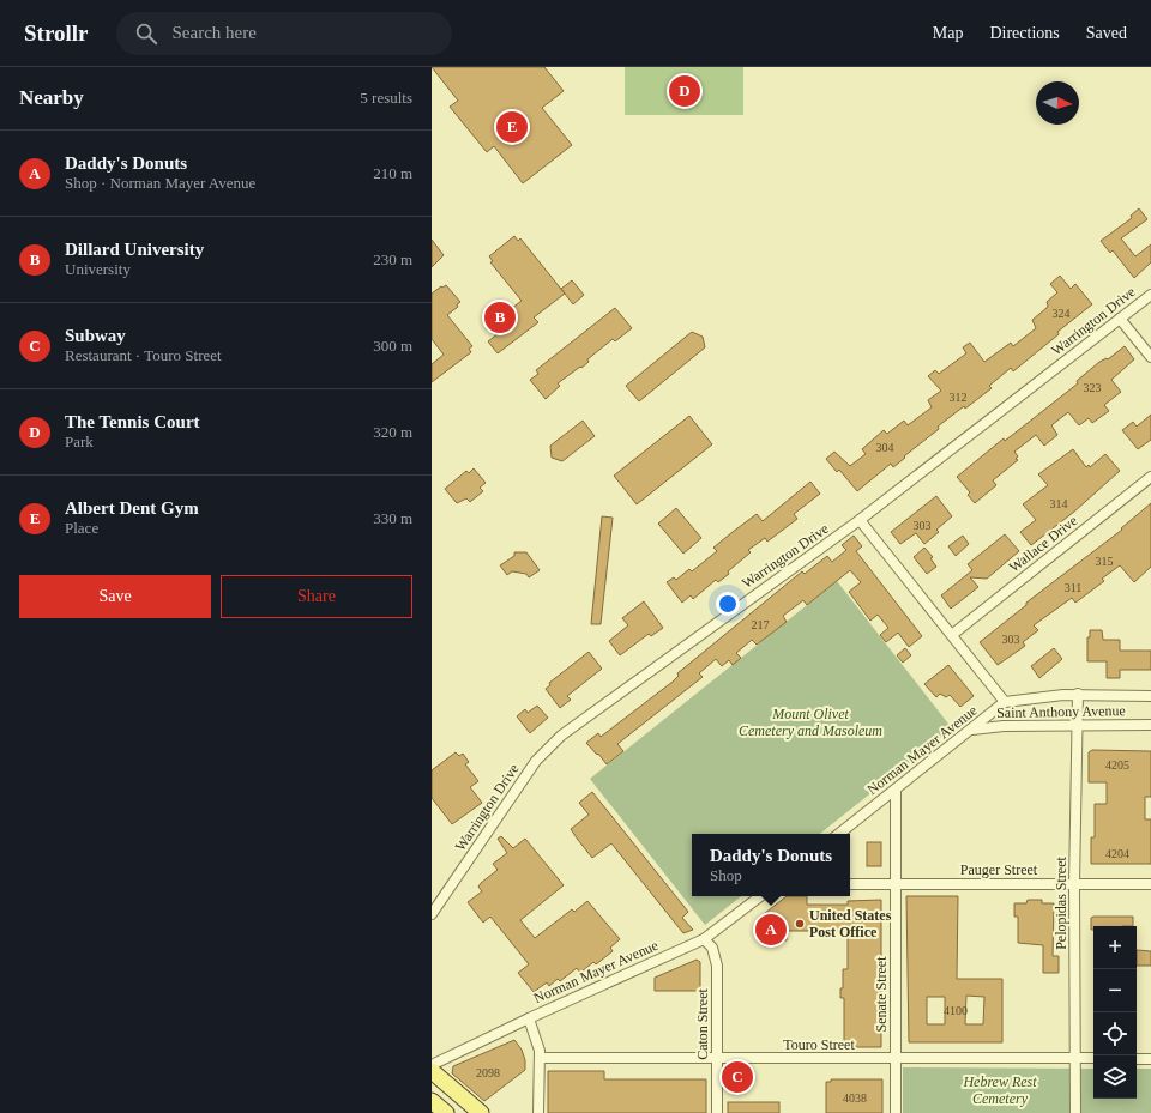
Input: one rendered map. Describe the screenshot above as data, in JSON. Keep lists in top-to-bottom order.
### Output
{
  "streets": {
    "street": [
      "Warrington Drive",
      "Wallace Drive",
      "Saint Anthony Avenue",
      "Norman Mayer Avenue",
      "Pauger Street",
      "Pelopidas Street",
      "Senate Street",
      "Caton Street",
      "Touro Street"
    ]
  },
  "crossings": [
    ["Saint Anthony Avenue", "Norman Mayer Avenue"],
    ["Saint Anthony Avenue", "Pelopidas Street"],
    ["Norman Mayer Avenue", "Senate Street"],
    ["Norman Mayer Avenue", "Caton Street"],
    ["Pauger Street", "Pelopidas Street"],
    ["Pauger Street", "Senate Street"],
    ["Pelopidas Street", "Touro Street"],
    ["Senate Street", "Touro Street"],
    ["Caton Street", "Touro Street"]
  ],
  "parks": ["Mount Olivet Cemetery and Masoleum", "Hebrew Rest Cemetery"],
  "places": ["United States Post Office"],
  "house_numbers": [
    "324",
    "323",
    "312",
    "304",
    "314",
    "303",
    "315",
    "311",
    "217",
    "303",
    "4205",
    "4204",
    "4100",
    "2098",
    "4038"
  ],
  "north": "right",
  "page": {
    "header": "Strollr",
    "search": "Search here",
    "nav": ["Map", "Directions", "Saved"],
    "heading": ["Nearby", "5 results"],
    "pins": [
      "D",
      "E",
      "B",
      "A",
      "C"
    ],
    "list": [
      {
        "mark": "A",
        "name": "Daddy's Donuts",
        "note": "Shop · Norman Mayer Avenue",
        "value": "210 m"
      },
      {
        "mark": "B",
        "name": "Dillard University",
        "note": "University",
        "value": "230 m"
      },
      {
        "mark": "C",
        "name": "Subway",
        "note": "Restaurant · Touro Street",
        "value": "300 m"
      },
      {
        "mark": "D",
        "name": "The Tennis Court",
        "note": "Park",
        "value": "320 m"
      },
      {
        "mark": "E",
        "name": "Albert Dent Gym",
        "note": "Place",
        "value": "330 m"
      }
    ],
    "buttons": ["Save", "Share"],
    "popup": ["Daddy's Donuts", "Shop"],
    "map_buttons": ["+", "−"]
  }
}
